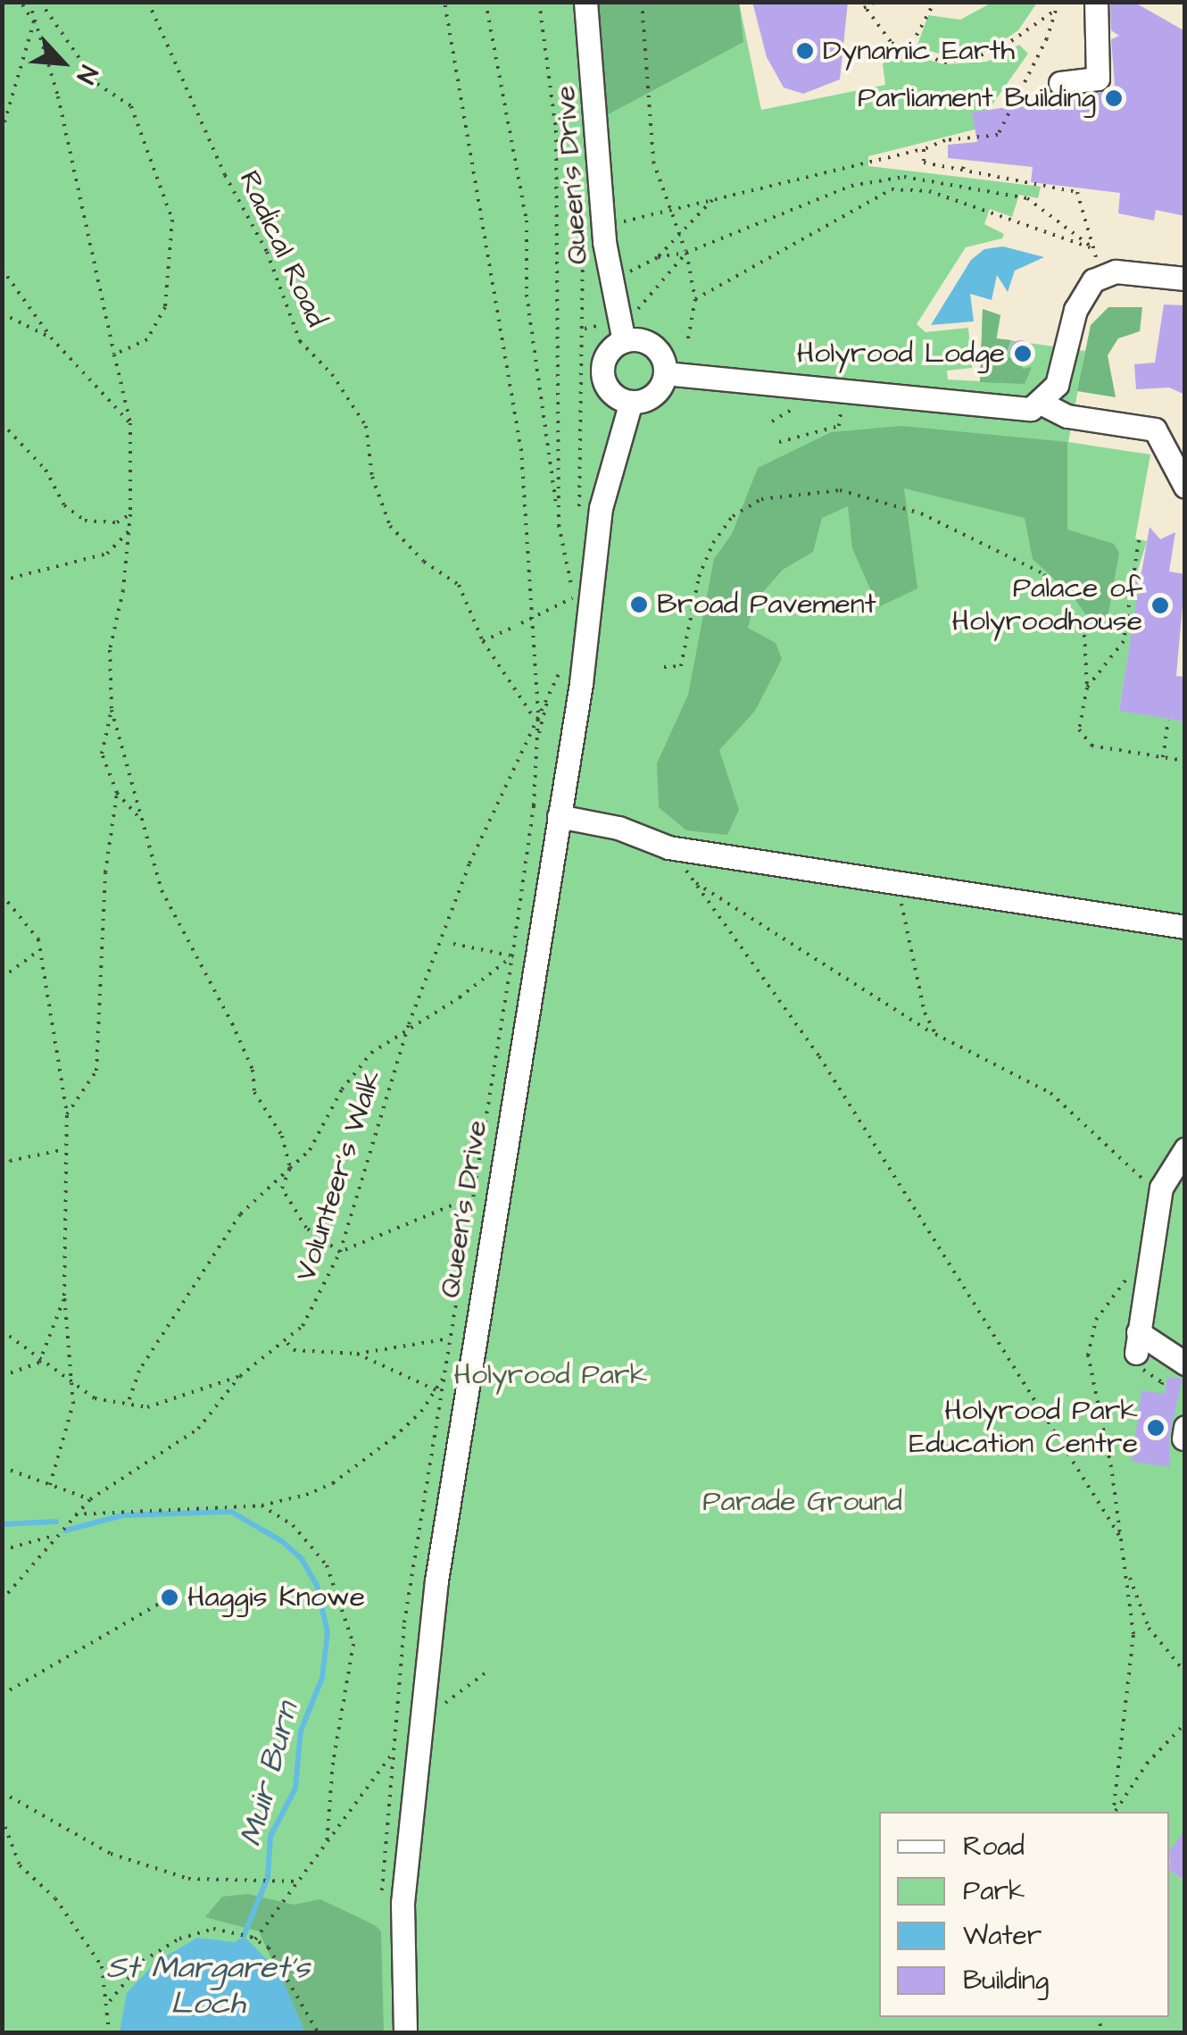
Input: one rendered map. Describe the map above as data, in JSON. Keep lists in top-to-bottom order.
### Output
{
  "streets": {
    "street": ["Queen's Drive"],
    "path": ["Radical Road", "Volunteer's Walk"]
  },
  "crossings": [
    ["Radical Road", "Volunteer's Walk"]
  ],
  "water": ["Muir Burn", "St Margaret's Loch"],
  "parks": ["Holyrood Park", "Parade Ground"],
  "places": [
    "Dynamic Earth",
    "Parliament Building",
    "Holyrood Lodge",
    "Broad Pavement",
    "Palace of Holyroodhouse",
    "Holyrood Park Education Centre",
    "Haggis Knowe"
  ],
  "legend": [
    "Road",
    "Park",
    "Water",
    "Building"
  ],
  "north": "bottom right"
}
